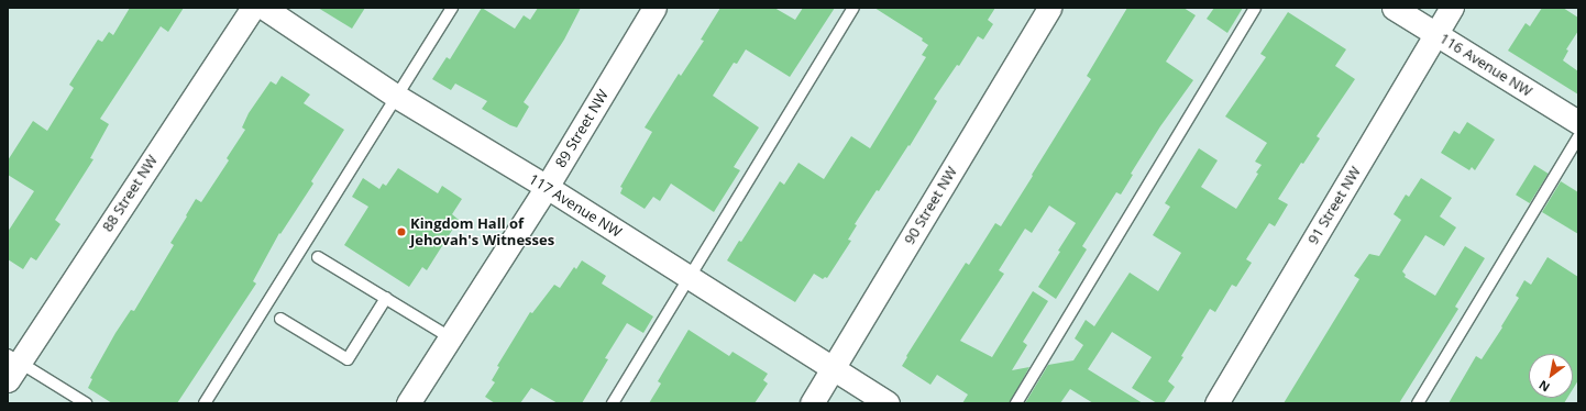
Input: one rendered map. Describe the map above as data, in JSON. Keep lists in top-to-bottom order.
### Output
{
  "streets": {
    "street": [
      "116 Avenue NW",
      "89 Street NW",
      "88 Street NW",
      "117 Avenue NW",
      "90 Street NW",
      "91 Street NW"
    ]
  },
  "crossings": [
    ["116 Avenue NW", "91 Street NW"],
    ["89 Street NW", "117 Avenue NW"],
    ["117 Avenue NW", "90 Street NW"]
  ],
  "places": ["Kingdom Hall of Jehovah's Witnesses"],
  "north": "bottom left"
}
